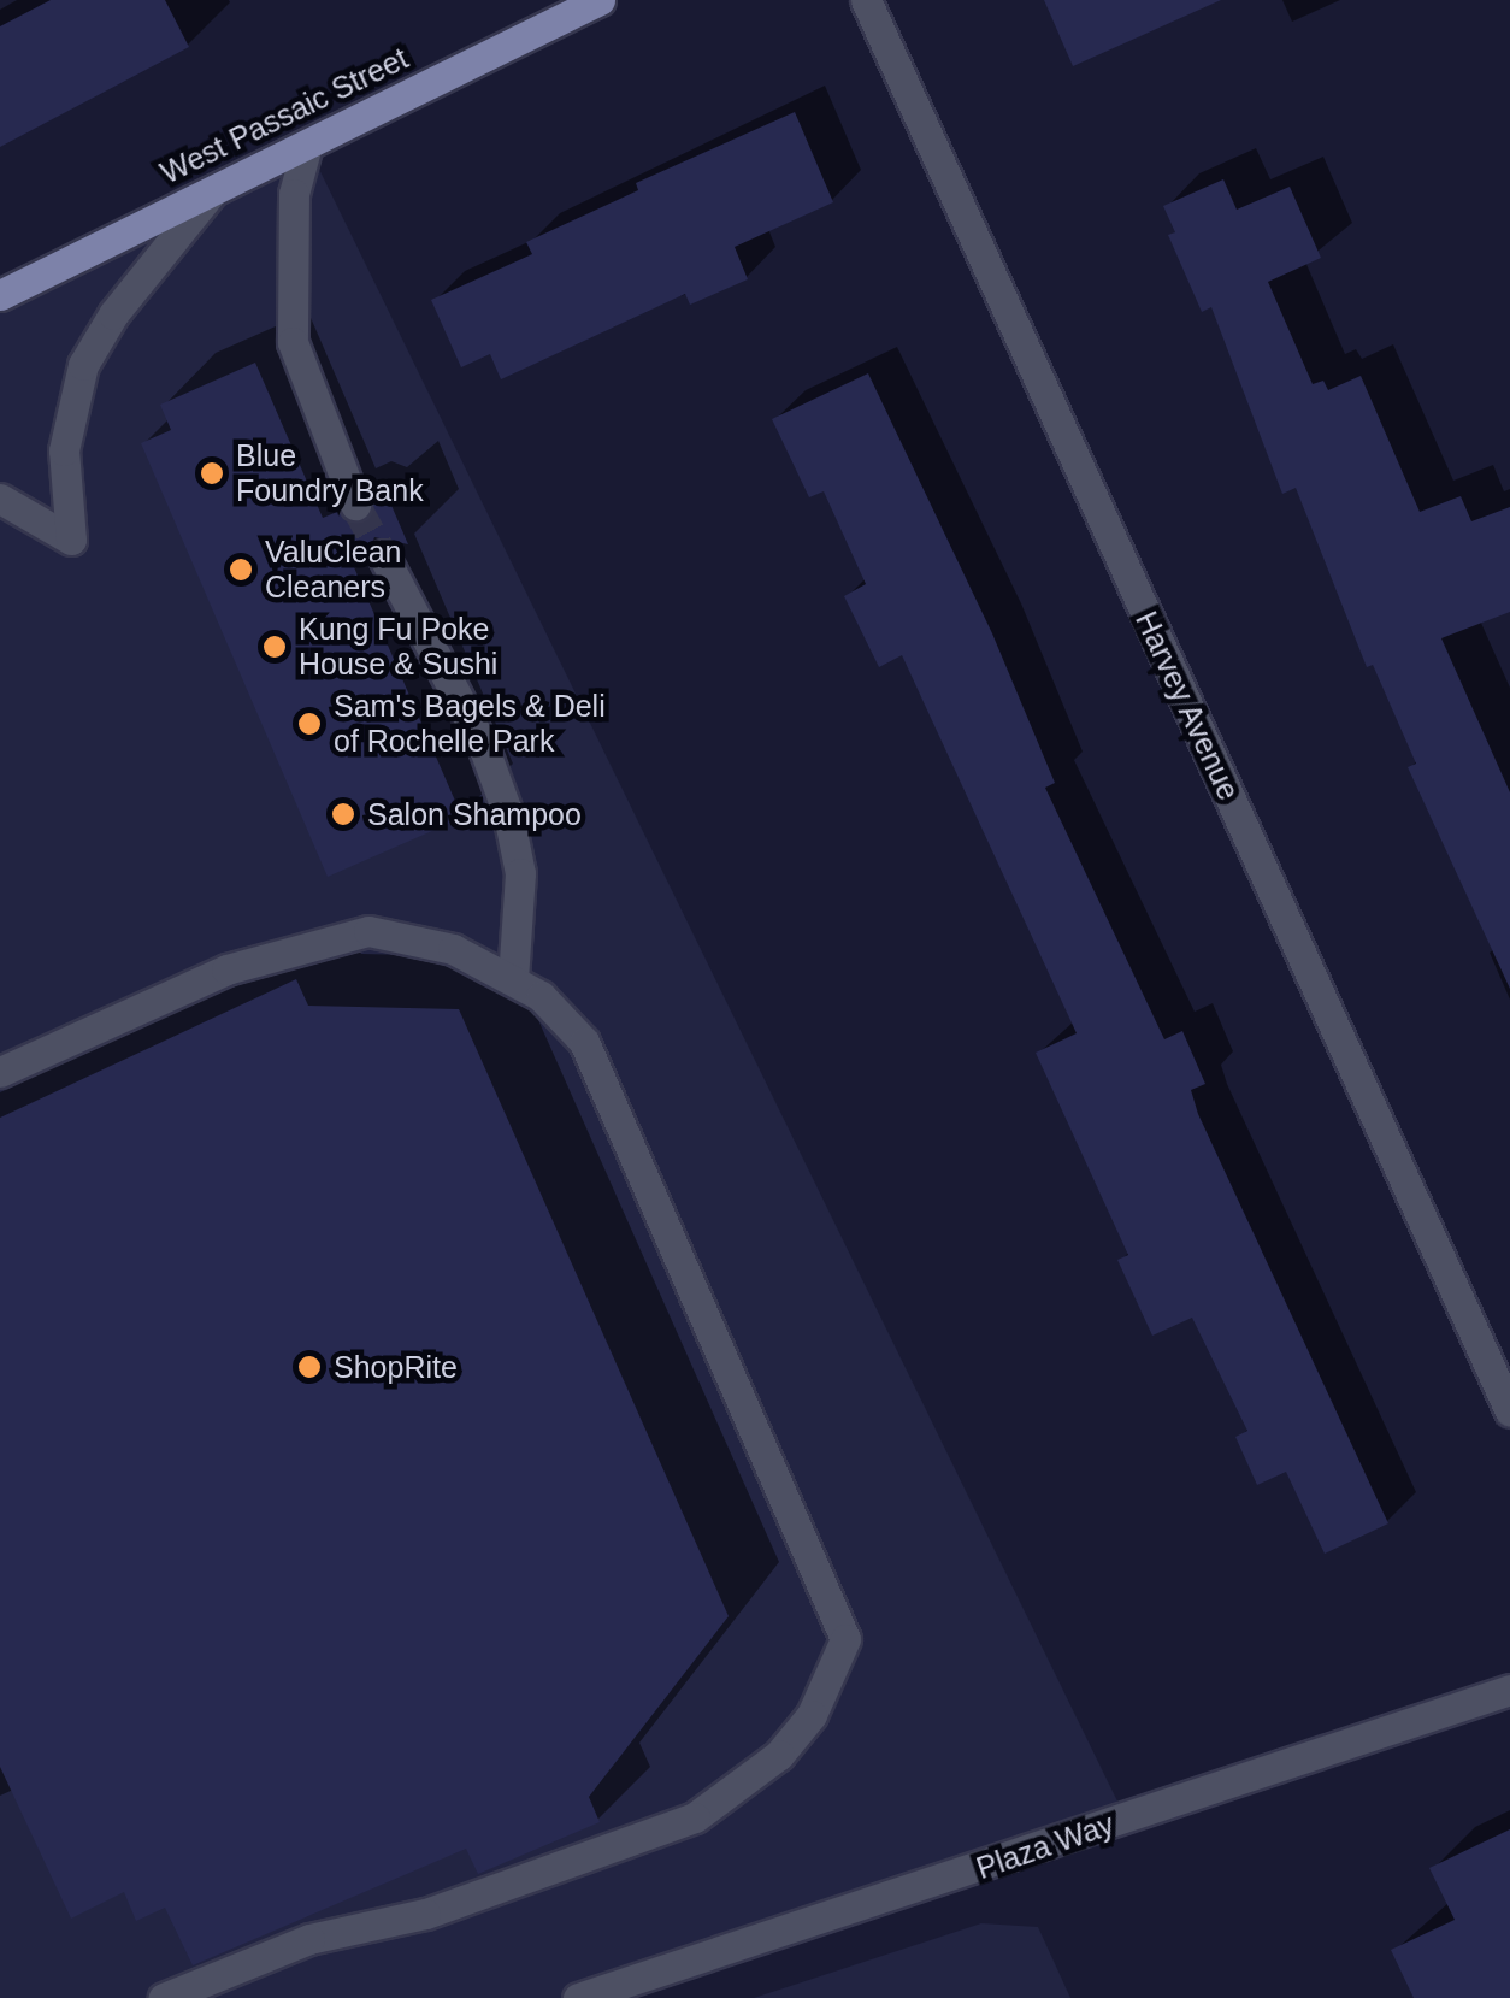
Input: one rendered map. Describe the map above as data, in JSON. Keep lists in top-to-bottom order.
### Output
{
  "streets": {
    "main road": ["West Passaic Street"],
    "street": ["Harvey Avenue", "Plaza Way"]
  },
  "places": [
    "Blue Foundry Bank",
    "ValuClean Cleaners",
    "Kung Fu Poke House & Sushi",
    "Sam's Bagels & Deli of Rochelle Park",
    "Salon Shampoo",
    "ShopRite"
  ]
}
